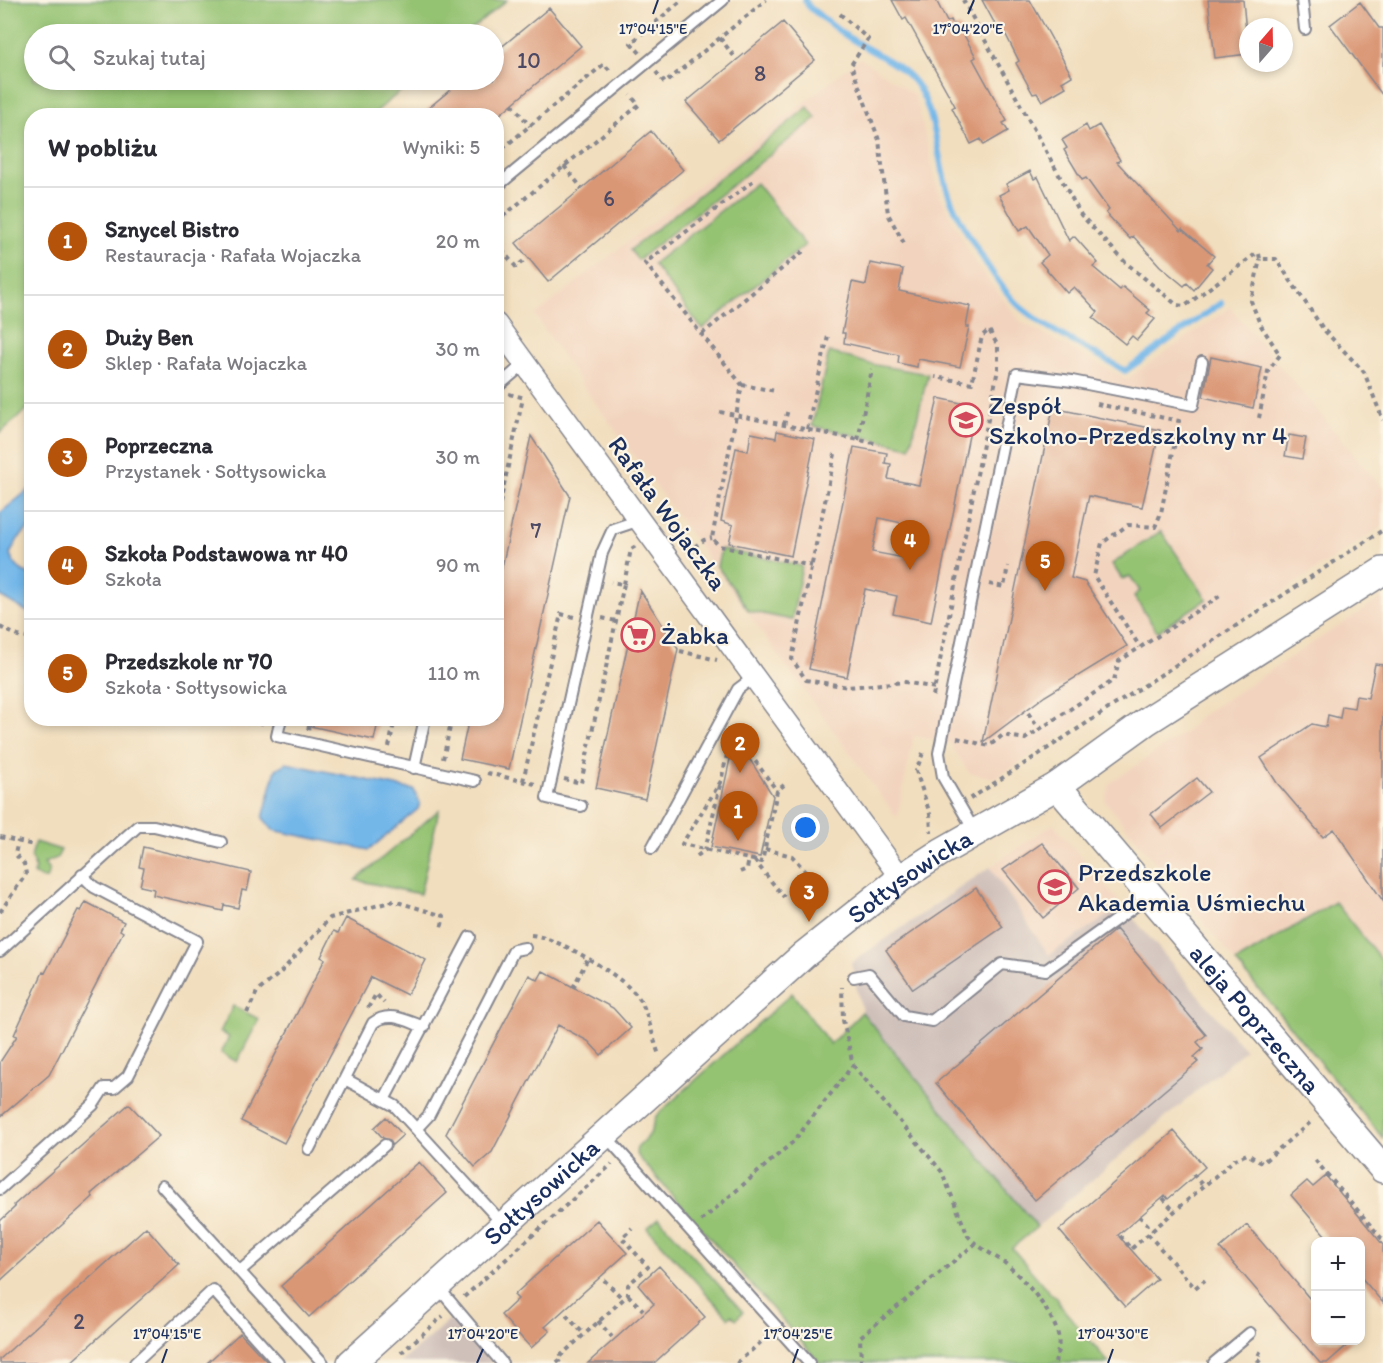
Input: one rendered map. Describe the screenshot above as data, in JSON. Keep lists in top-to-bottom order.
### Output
{
  "streets": {
    "street": ["Rafała Wojaczka", "Sołtysowicka", "aleja Poprzeczna"]
  },
  "crossings": [
    ["Rafała Wojaczka", "Sołtysowicka"],
    ["Sołtysowicka", "aleja Poprzeczna"]
  ],
  "places": {
    "school or university": ["Zespół Szkolno-Przedszkolny nr 4", "Przedszkole Akademia Uśmiechu"],
    "supermarket": ["Żabka"]
  },
  "house_numbers": [
    "10",
    "8",
    "6",
    "7",
    "2"
  ],
  "north": "top",
  "page": {
    "search": "Szukaj tutaj",
    "heading": ["W pobliżu", "Wyniki: 5"],
    "list": [
      {
        "mark": "1",
        "name": "Sznycel Bistro",
        "note": "Restauracja · Rafała Wojaczka",
        "value": "20 m"
      },
      {
        "mark": "2",
        "name": "Duży Ben",
        "note": "Sklep · Rafała Wojaczka",
        "value": "30 m"
      },
      {
        "mark": "3",
        "name": "Poprzeczna",
        "note": "Przystanek · Sołtysowicka",
        "value": "30 m"
      },
      {
        "mark": "4",
        "name": "Szkoła Podstawowa nr 40",
        "note": "Szkoła",
        "value": "90 m"
      },
      {
        "mark": "5",
        "name": "Przedszkole nr 70",
        "note": "Szkoła · Sołtysowicka",
        "value": "110 m"
      }
    ],
    "pins": [
      "4",
      "5",
      "2",
      "1",
      "3"
    ],
    "map_buttons": ["+", "−"]
  },
  "coordinates": [
    "17°04'15\"E",
    "17°04'20\"E",
    "17°04'25\"E",
    "17°04'30\"E"
  ]
}
